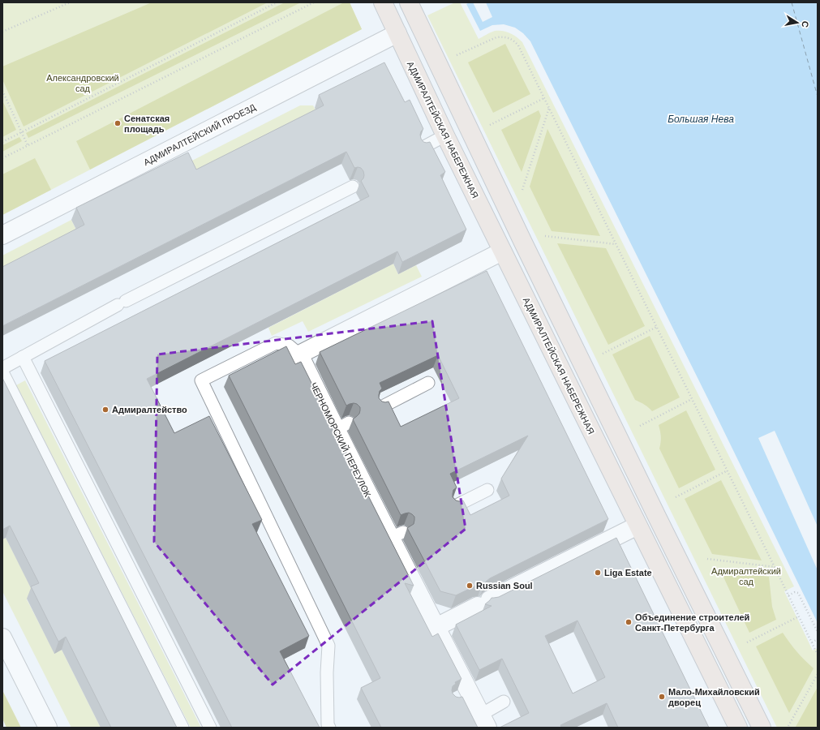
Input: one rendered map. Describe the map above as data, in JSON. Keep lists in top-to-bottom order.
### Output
{
  "streets": {
    "main road": ["АДМИРАЛТЕЙСКАЯ НАБЕРЕЖНАЯ"],
    "street": ["АДМИРАЛТЕЙСКИЙ ПРОЕЗД", "ЧЕРНОМОРСКИЙ ПЕРЕУЛОК"]
  },
  "crossings": [
    ["АДМИРАЛТЕЙСКАЯ НАБЕРЕЖНАЯ", "АДМИРАЛТЕЙСКИЙ ПРОЕЗД"]
  ],
  "water": ["Большая Нева"],
  "parks": ["Александровский сад", "Адмиралтейский сад"],
  "places": [
    "Сенатская площадь",
    "Адмиралтейство",
    "Liga Estate",
    "Russian Soul",
    "Объединение строителей Санкт-Петербурга",
    "Мало-Михайловский дворец"
  ],
  "north": "right"
}
